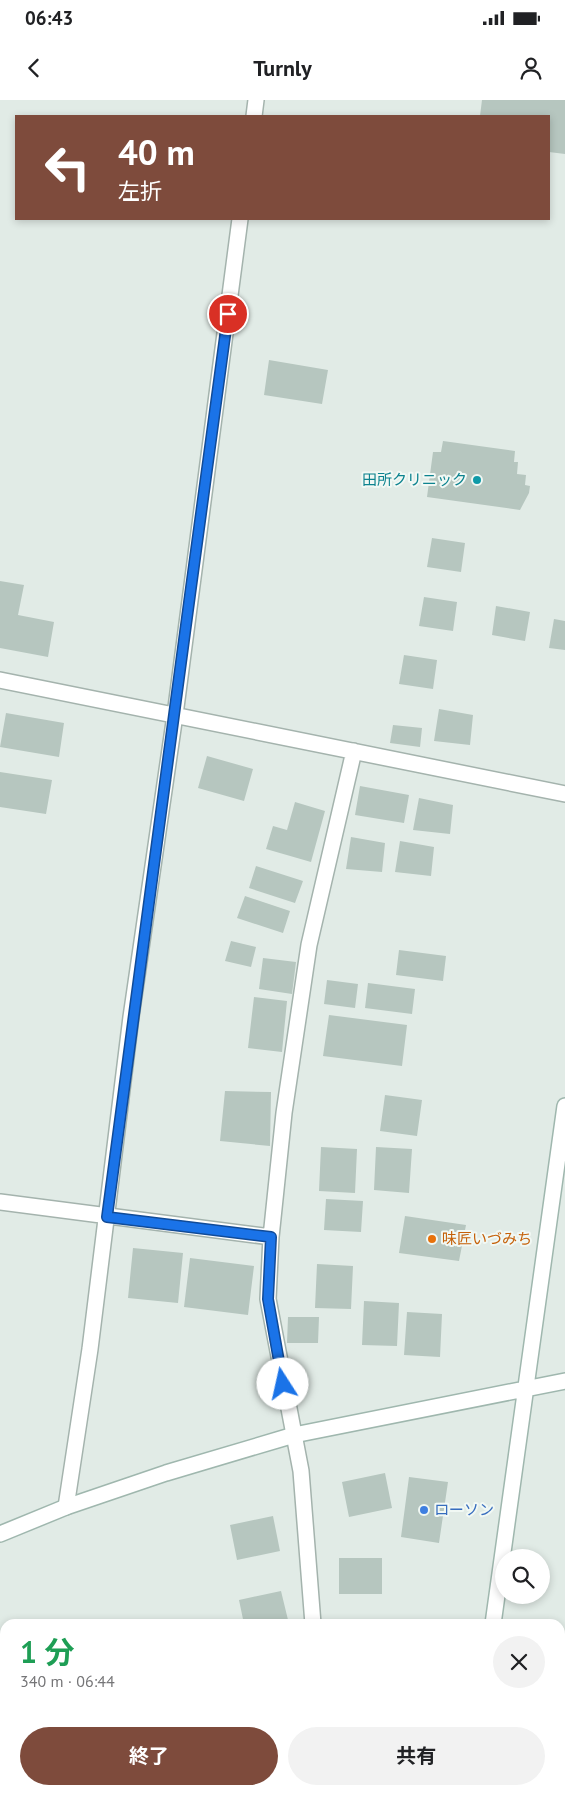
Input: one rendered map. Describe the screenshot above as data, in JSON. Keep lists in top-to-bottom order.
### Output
{
  "places": ["田所クリニック", "味匠いづみち", "ローソン"],
  "page": {
    "status": "06:43",
    "header": "Turnly",
    "turn": ["40 m", "左折"],
    "heading": ["1 分", "340 m · 06:44"],
    "buttons": ["終了", "共有"]
  }
}
